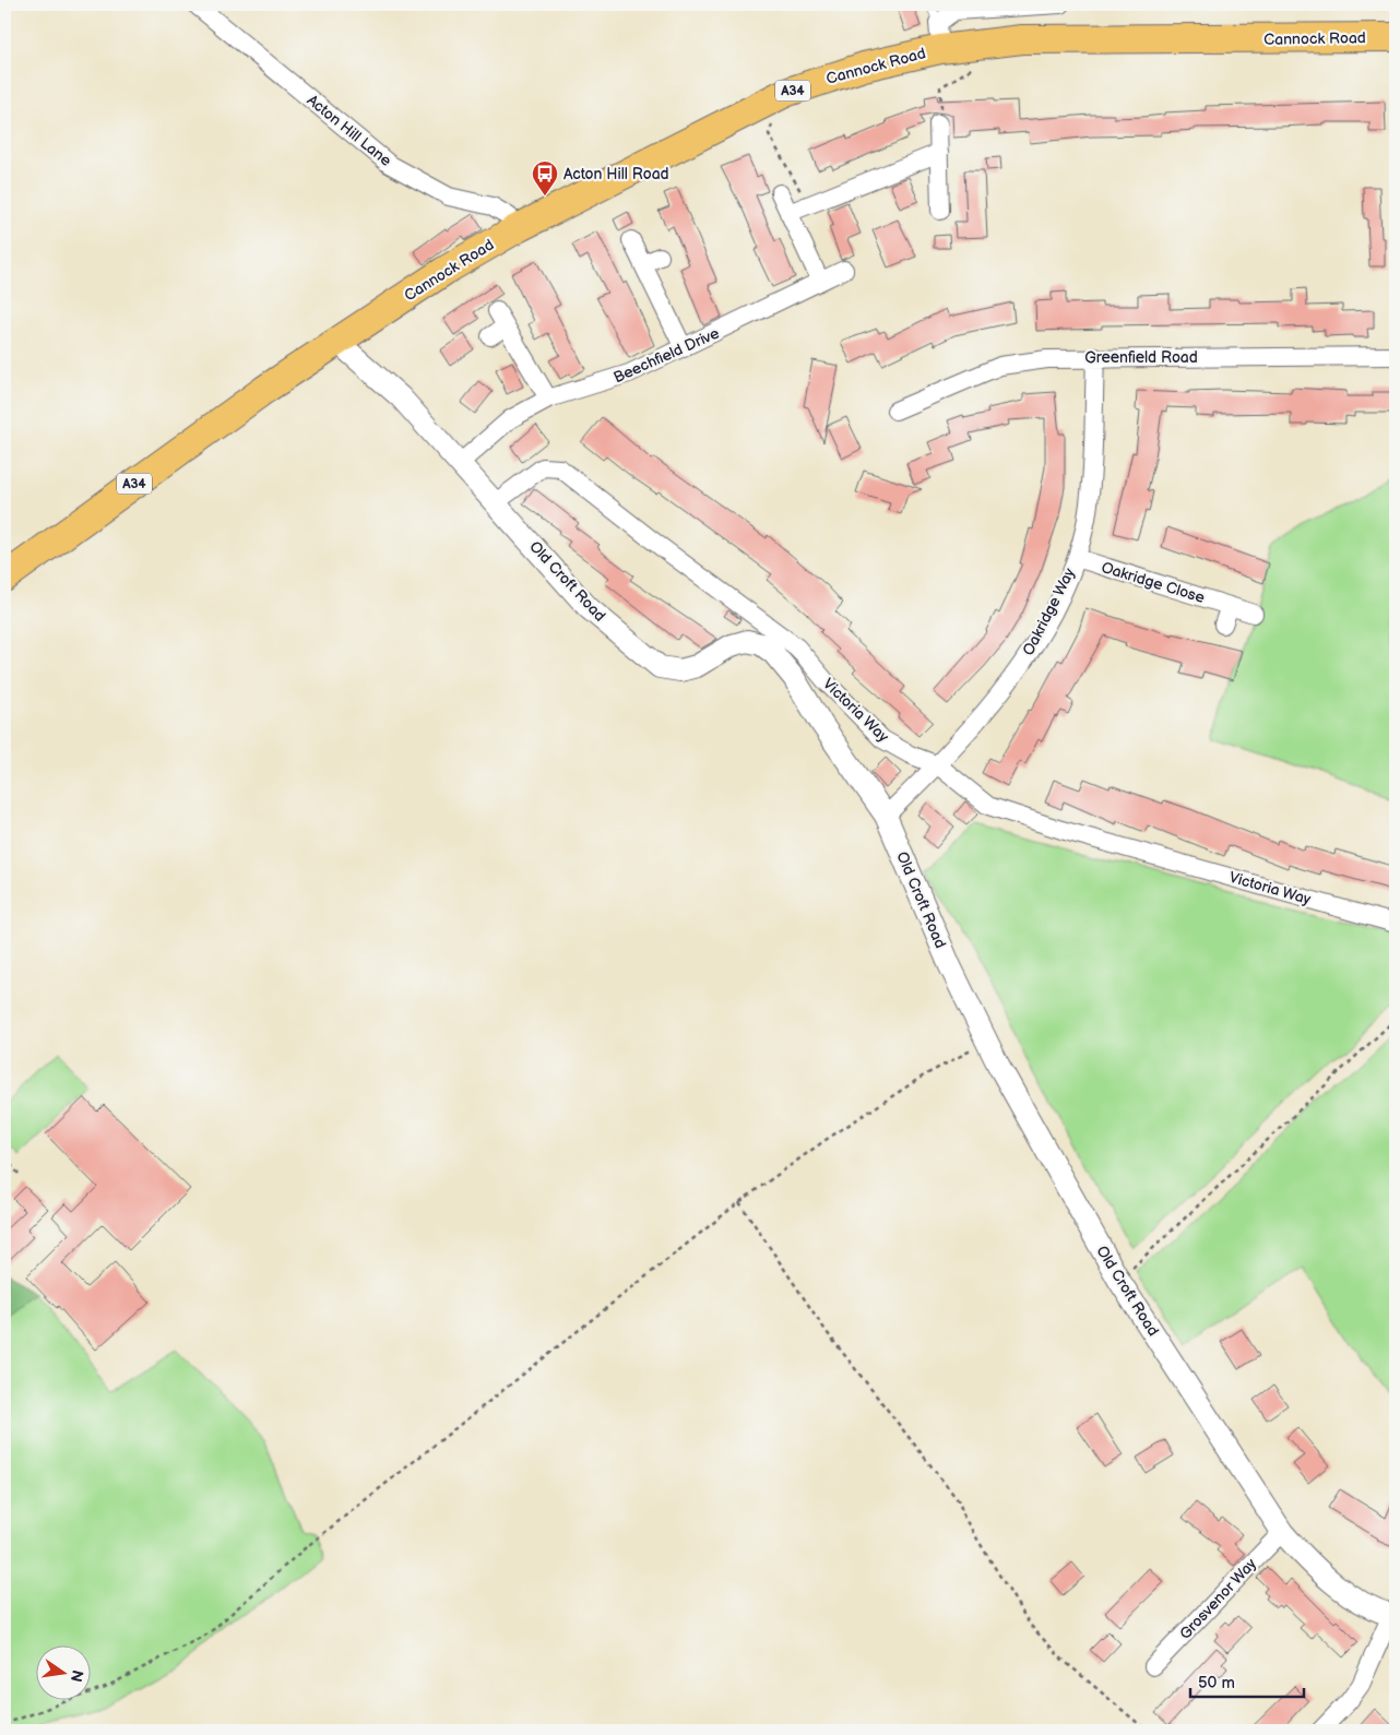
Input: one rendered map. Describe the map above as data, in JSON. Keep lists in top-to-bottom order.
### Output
{
  "streets": {
    "main road": ["Cannock Road", "A34"],
    "street": [
      "Acton Hill Lane",
      "Beechfield Drive",
      "Greenfield Road",
      "Old Croft Road",
      "Oakridge Close",
      "Oakridge Way",
      "Victoria Way",
      "Grosvenor Way"
    ]
  },
  "crossings": [
    ["Cannock Road", "Acton Hill Lane"],
    ["Cannock Road", "Old Croft Road"],
    ["Beechfield Drive", "Old Croft Road"],
    ["Greenfield Road", "Oakridge Way"],
    ["Old Croft Road", "Oakridge Way"],
    ["Old Croft Road", "Victoria Way"],
    ["Old Croft Road", "Grosvenor Way"],
    ["Oakridge Close", "Oakridge Way"],
    ["Oakridge Way", "Victoria Way"]
  ],
  "places": {
    "bus stop": ["Acton Hill Road"]
  },
  "scale_bar": "50 m",
  "north": "right"
}
